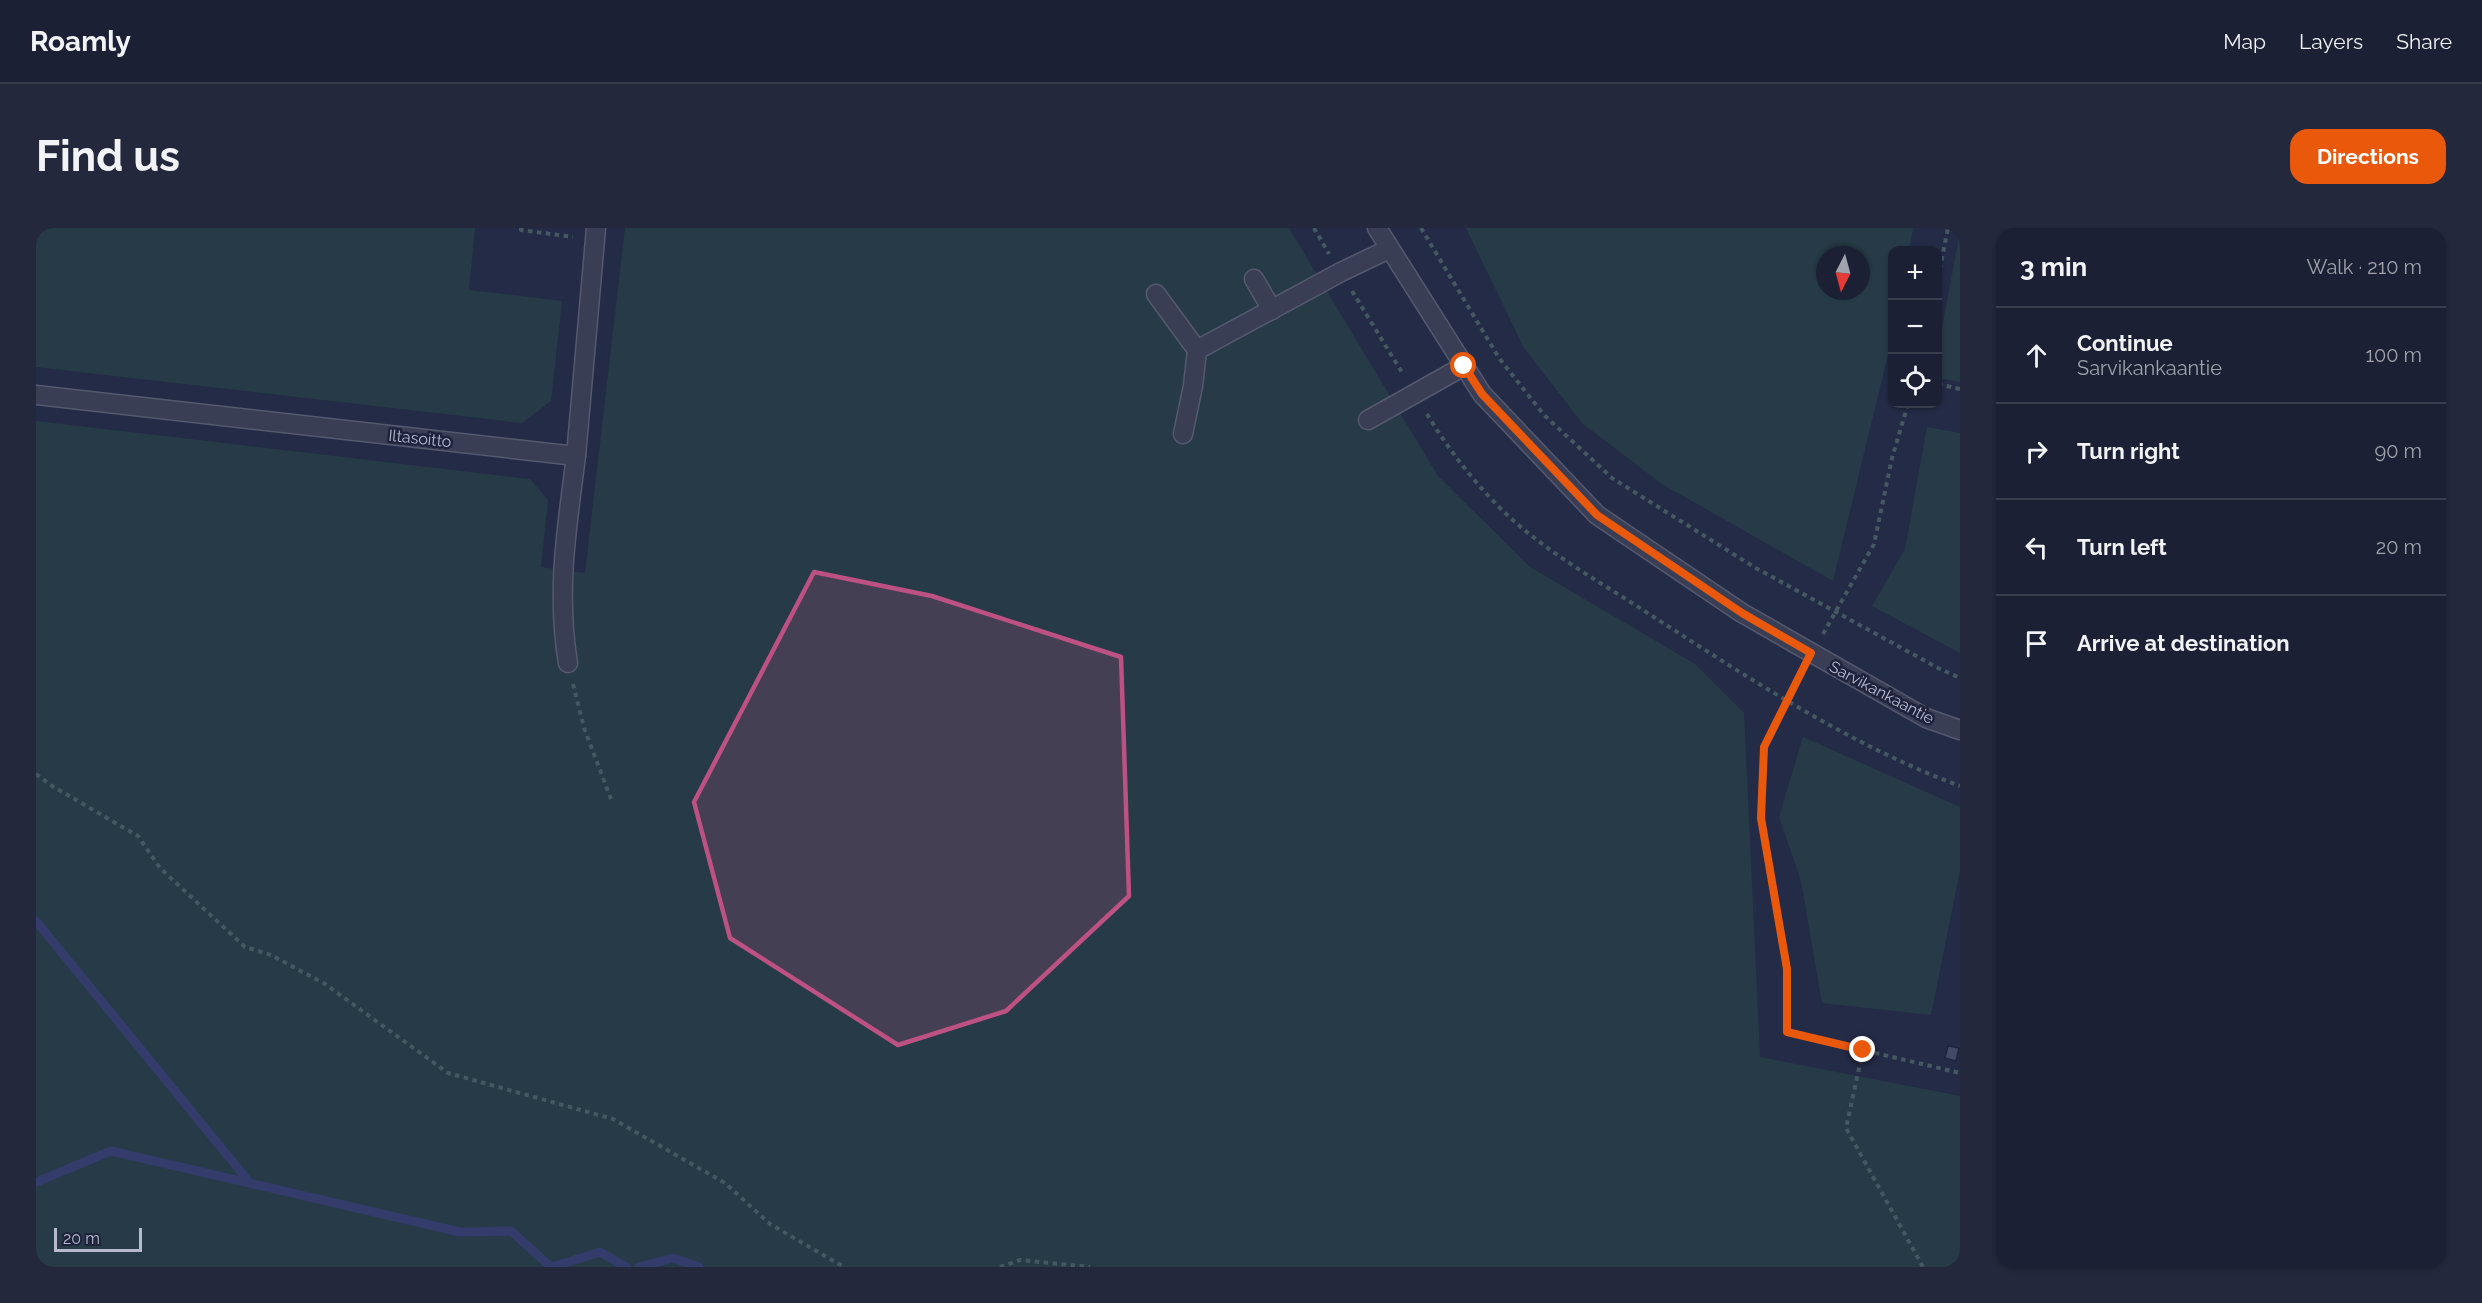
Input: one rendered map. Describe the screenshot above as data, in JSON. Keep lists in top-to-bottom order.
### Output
{
  "streets": {
    "street": ["Iltasoitto", "Sarvikankaantie"]
  },
  "scale_bar": "20 m",
  "north": "bottom",
  "page": {
    "header": "Roamly",
    "nav": ["Map", "Layers", "Share"],
    "buttons": "Directions",
    "title": "Find us",
    "heading": ["3 min", "Walk · 210 m"],
    "map_buttons": ["+", "−"],
    "list": [
      ["Continue", "Sarvikankaantie", "100 m"],
      ["Turn right", "90 m"],
      ["Turn left", "20 m"],
      "Arrive at destination"
    ],
    "scale": "20 m"
  }
}
